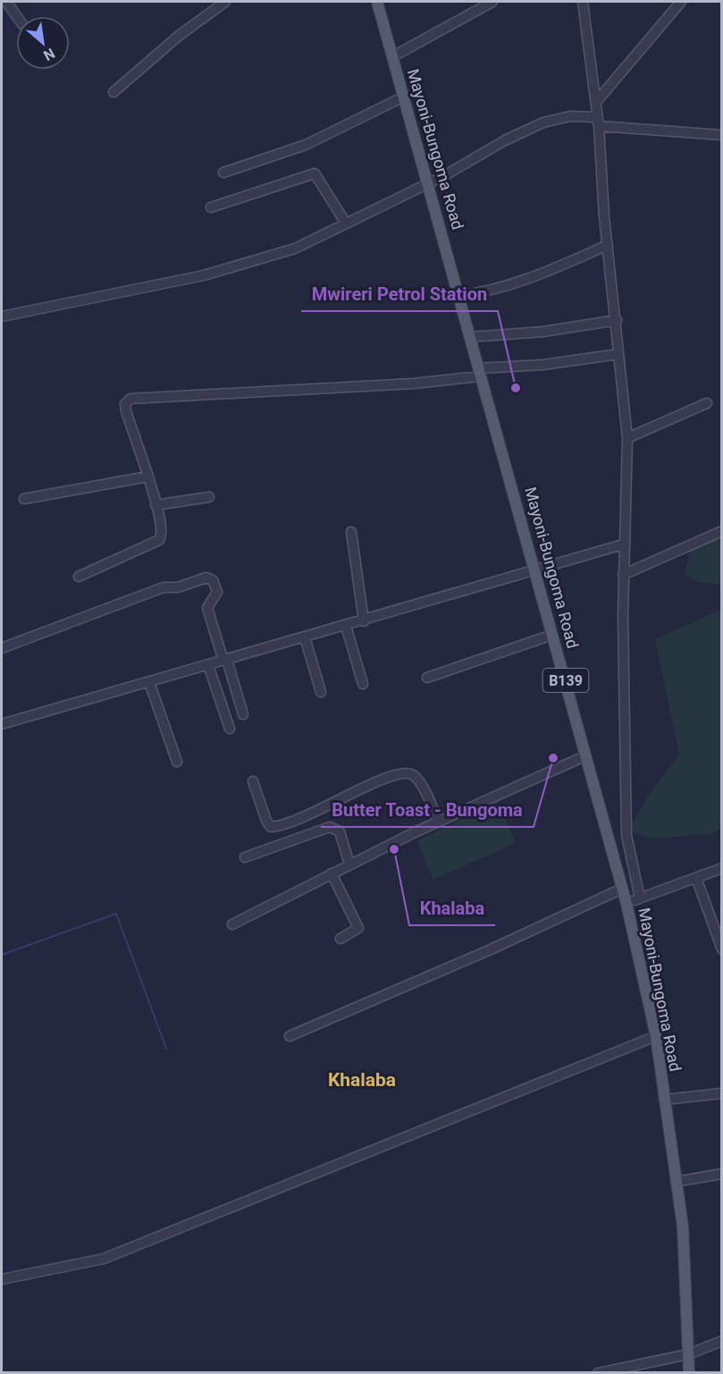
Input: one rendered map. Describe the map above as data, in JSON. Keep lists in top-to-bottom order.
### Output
{
  "streets": {
    "main road": ["Mayoni-Bungoma Road", "B139"]
  },
  "districts": ["Khalaba"],
  "places": ["Mwireri Petrol Station", "Butter Toast - Bungoma", "Khalaba"],
  "north": "bottom right"
}
